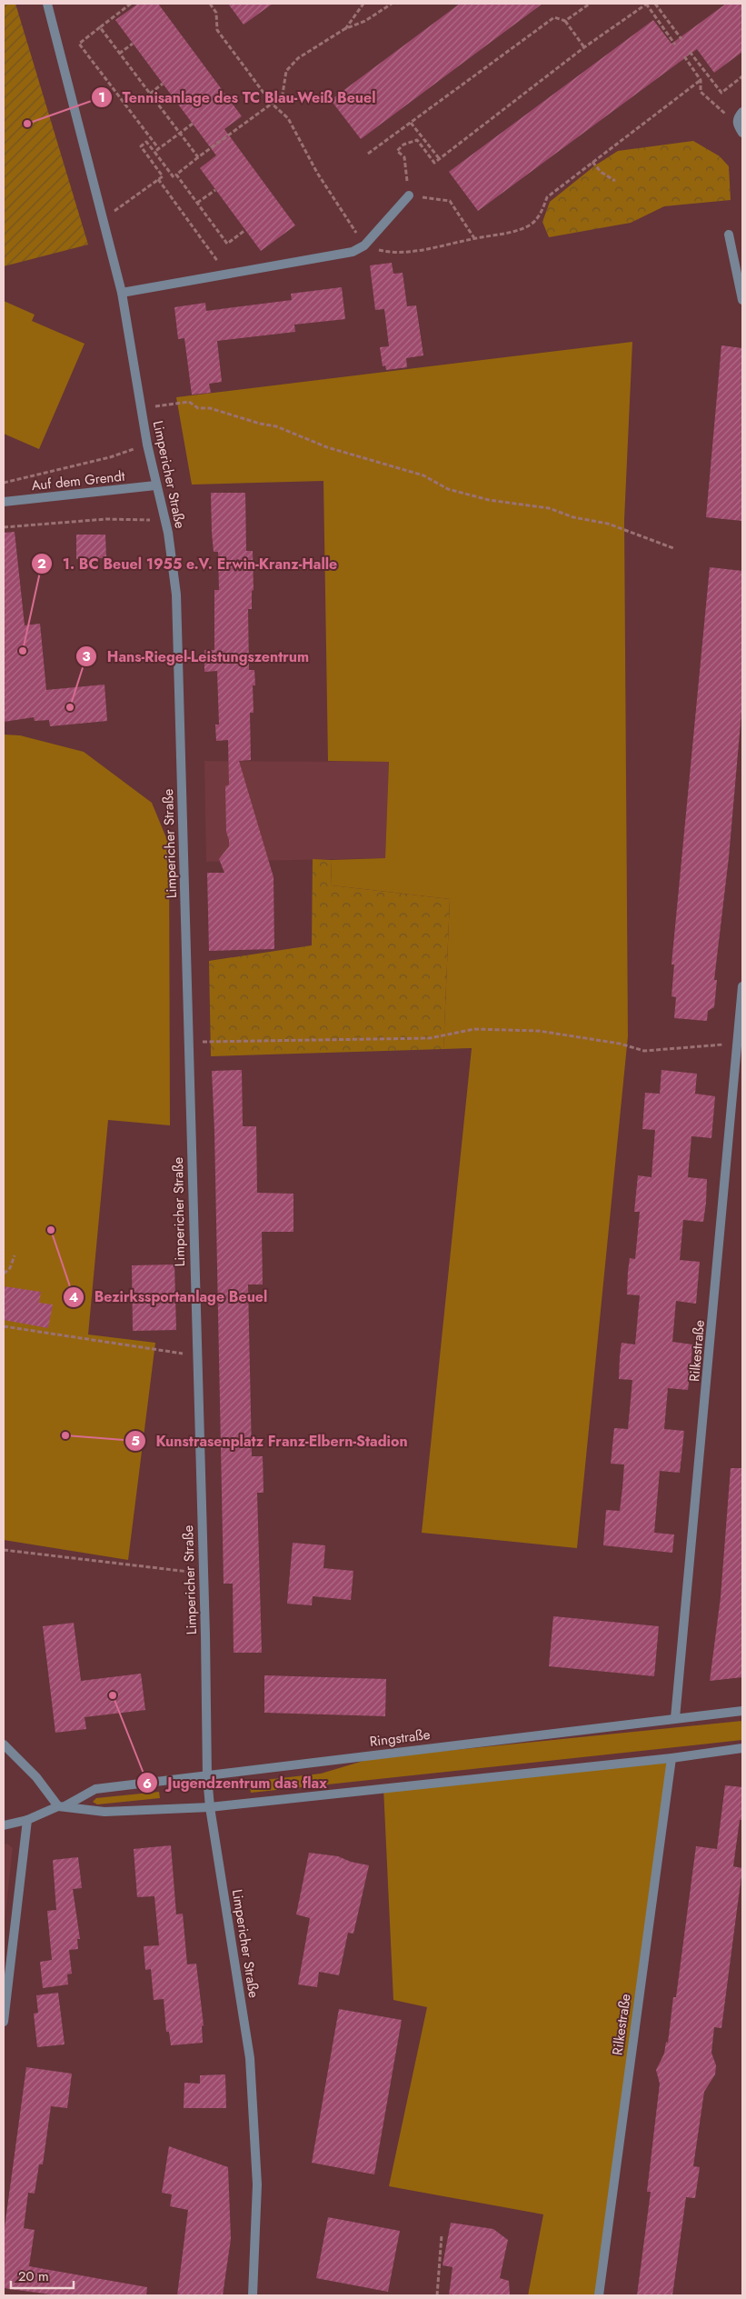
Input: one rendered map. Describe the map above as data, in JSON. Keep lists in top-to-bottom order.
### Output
{
  "streets": {
    "street": [
      "Limpericher Straße",
      "Auf dem Grendt",
      "Rilkestraße",
      "Ringstraße"
    ]
  },
  "crossings": [
    ["Limpericher Straße", "Auf dem Grendt"],
    ["Limpericher Straße", "Ringstraße"],
    ["Rilkestraße", "Ringstraße"]
  ],
  "places": [
    "Tennisanlage des TC Blau-Weiß Beuel",
    "1. BC Beuel 1955 e.V. Erwin-Kranz-Halle",
    "Hans-Riegel-Leistungszentrum",
    "Bezirkssportanlage Beuel",
    "Kunstrasenplatz Franz-Elbern-Stadion",
    "Jugendzentrum das flax"
  ],
  "scale_bar": "20 m"
}
